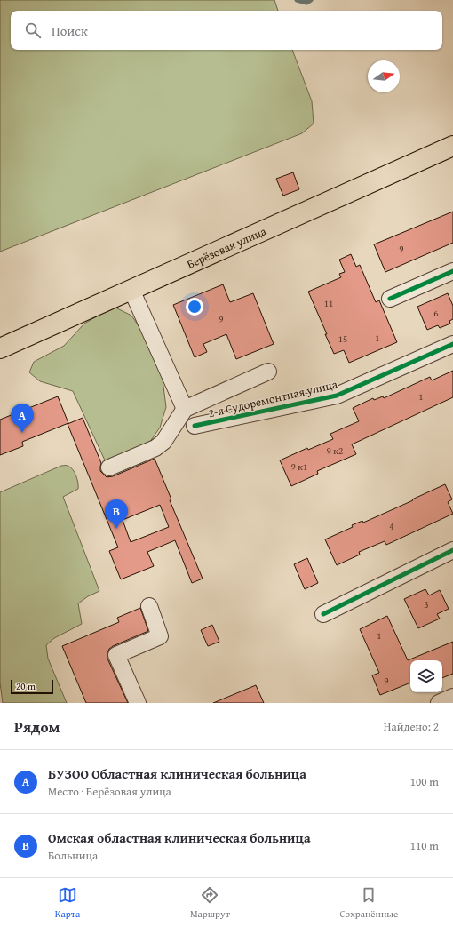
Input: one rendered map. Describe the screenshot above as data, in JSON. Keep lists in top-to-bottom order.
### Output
{
  "streets": {
    "main road": ["Берёзовая улица"],
    "street": ["2-я Судоремонтная улица"]
  },
  "house_numbers": [
    "9",
    "11",
    "6",
    "9",
    "1",
    "15",
    "1",
    "9 к2",
    "9 к1",
    "4",
    "3",
    "1",
    "9"
  ],
  "scale_bar": "20 m",
  "north": "right",
  "page": {
    "search": "Поиск",
    "pins": ["A", "B"],
    "scale": "20 m",
    "heading": ["Рядом", "Найдено: 2"],
    "list": [
      {
        "mark": "A",
        "name": "БУЗОО Областная клиническая больница",
        "note": "Место · Берёзовая улица",
        "value": "100 m"
      },
      {
        "mark": "B",
        "name": "Омская областная клиническая больница",
        "note": "Больница",
        "value": "110 m"
      }
    ],
    "nav": ["Карта", "Маршрут", "Сохранённые"]
  }
}
